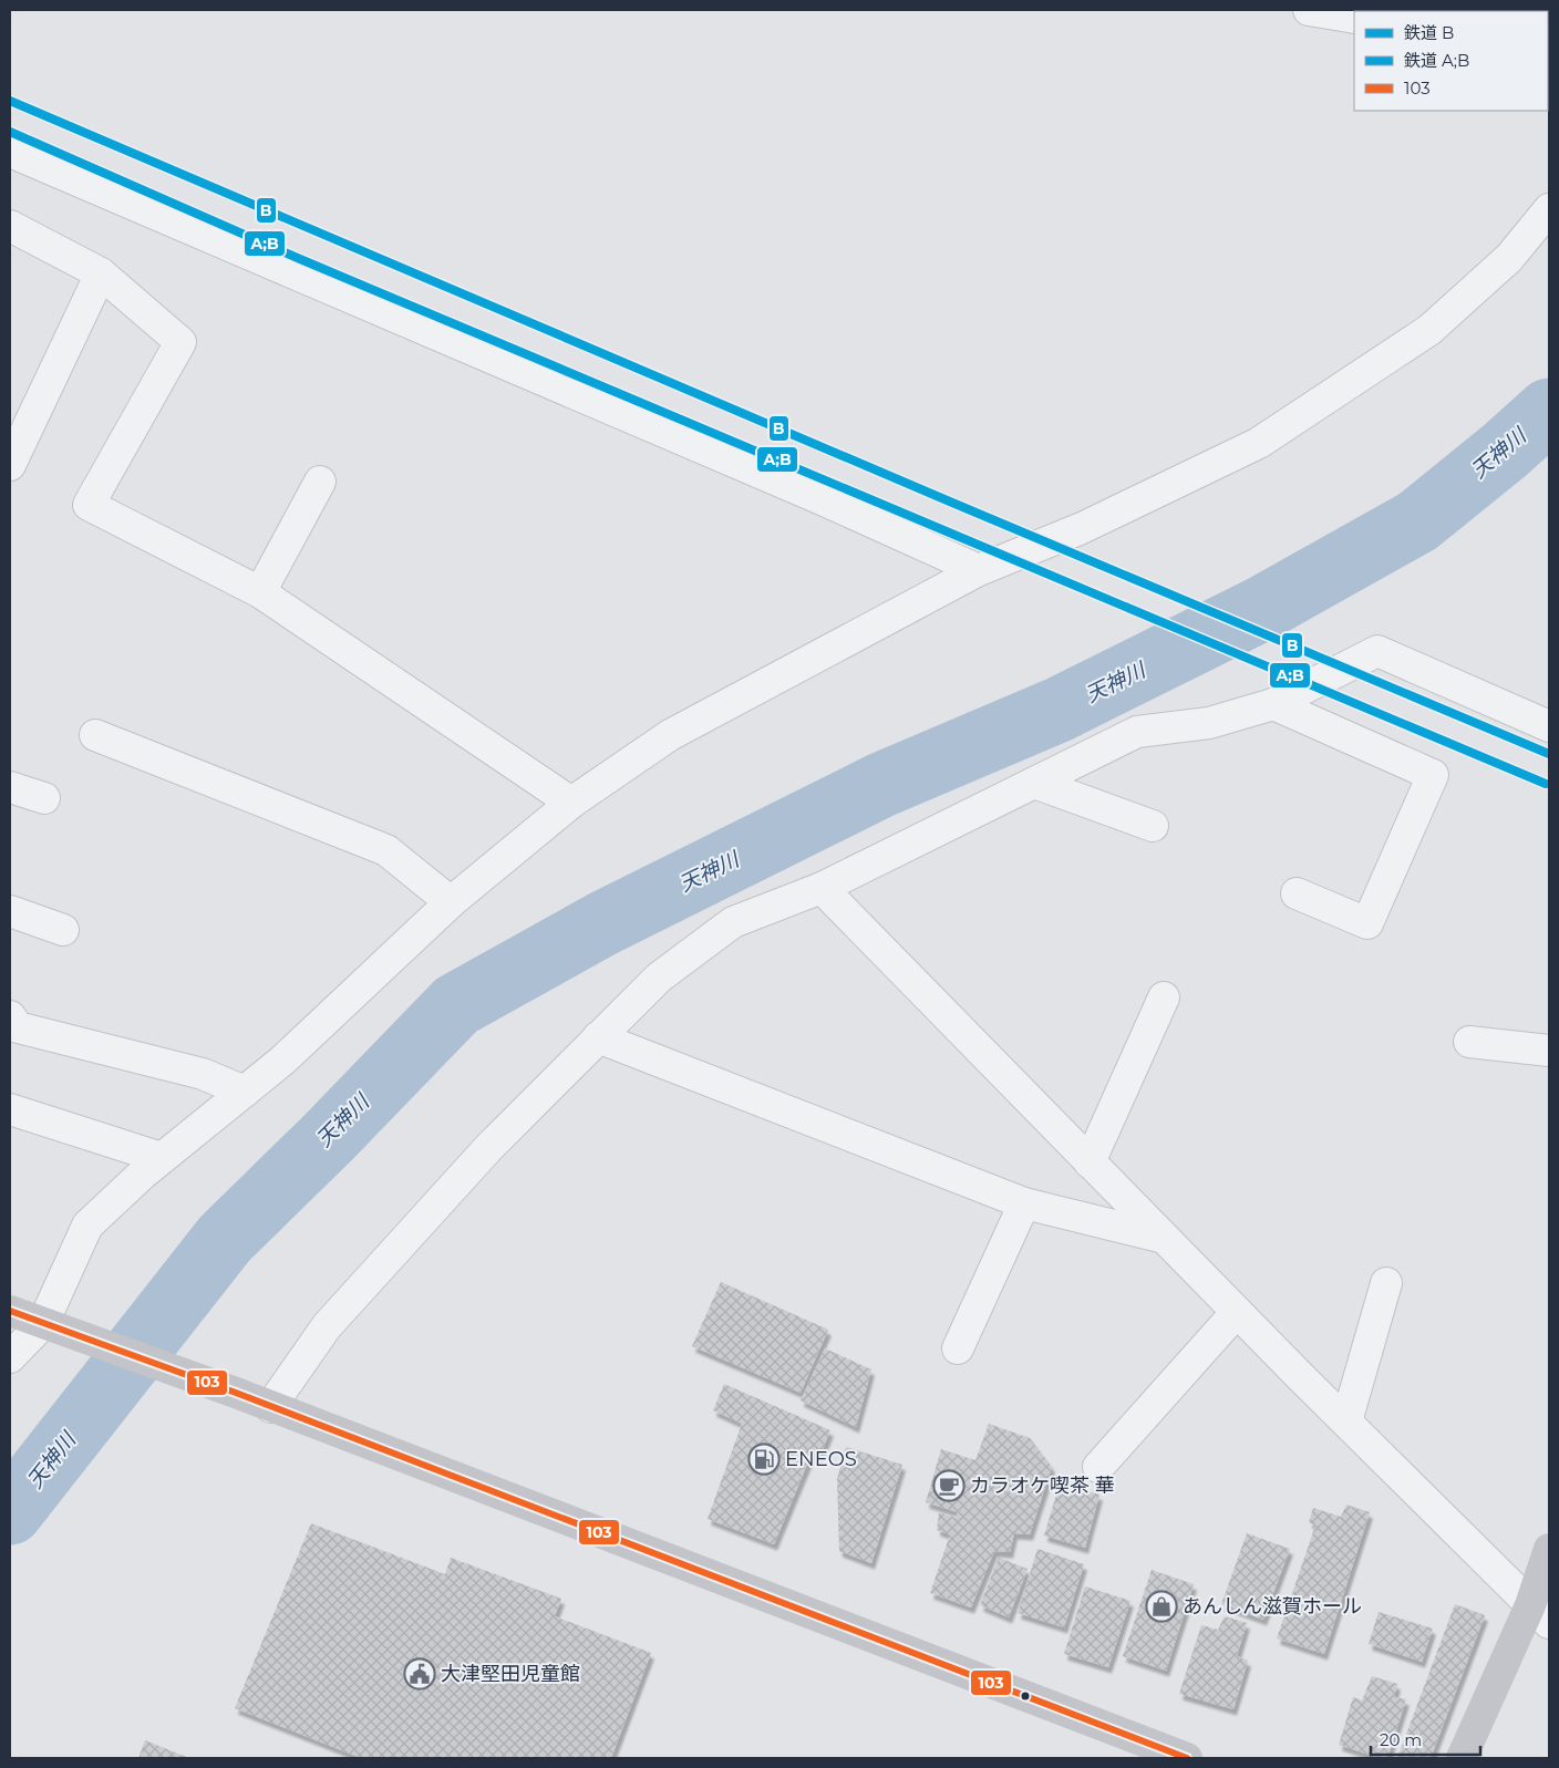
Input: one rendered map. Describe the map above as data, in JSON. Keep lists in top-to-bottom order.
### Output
{
  "water": ["天神川"],
  "places": {
    "fuel station": ["ENEOS"],
    "cafe": ["カラオケ喫茶 華"],
    "shop": ["あんしん滋賀ホール"],
    "public building": ["大津堅田児童館"]
  },
  "lines": ["rail line B", "rail line A;B", "transit line 103"],
  "legend": ["鉄道 B", "鉄道 A;B", "103"],
  "scale_bar": "20 m"
}
